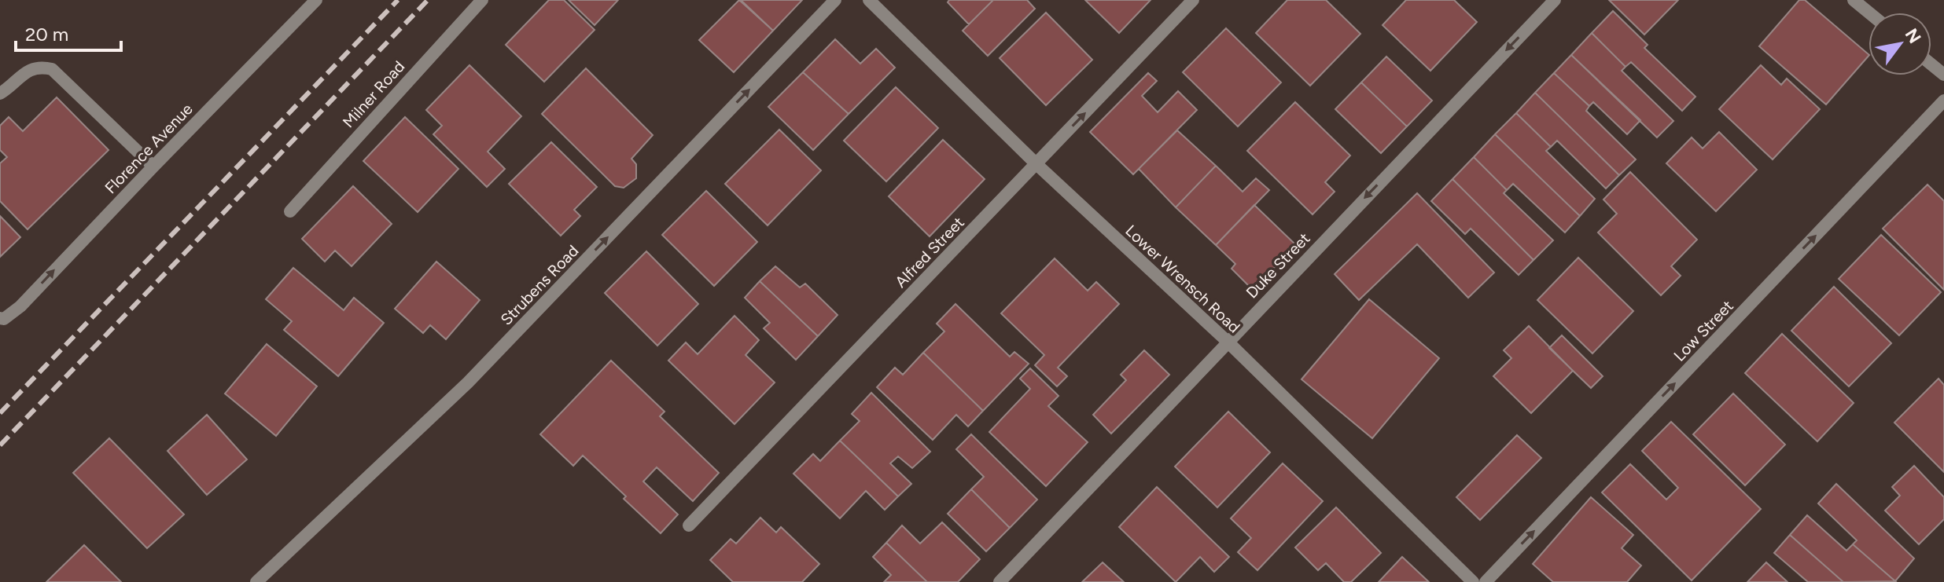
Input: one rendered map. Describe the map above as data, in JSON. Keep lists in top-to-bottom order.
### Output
{
  "streets": {
    "street": [
      "Milner Road",
      "Florence Avenue",
      "Alfred Street",
      "Duke Street",
      "Lower Wrensch Road",
      "Strubens Road",
      "Low Street"
    ]
  },
  "crossings": [
    ["Alfred Street", "Lower Wrensch Road"],
    ["Duke Street", "Lower Wrensch Road"]
  ],
  "one_way": [
    "Florence Avenue",
    "Duke Street",
    "Strubens Road",
    "Low Street"
  ],
  "scale_bar": "20 m",
  "north": "top right"
}
